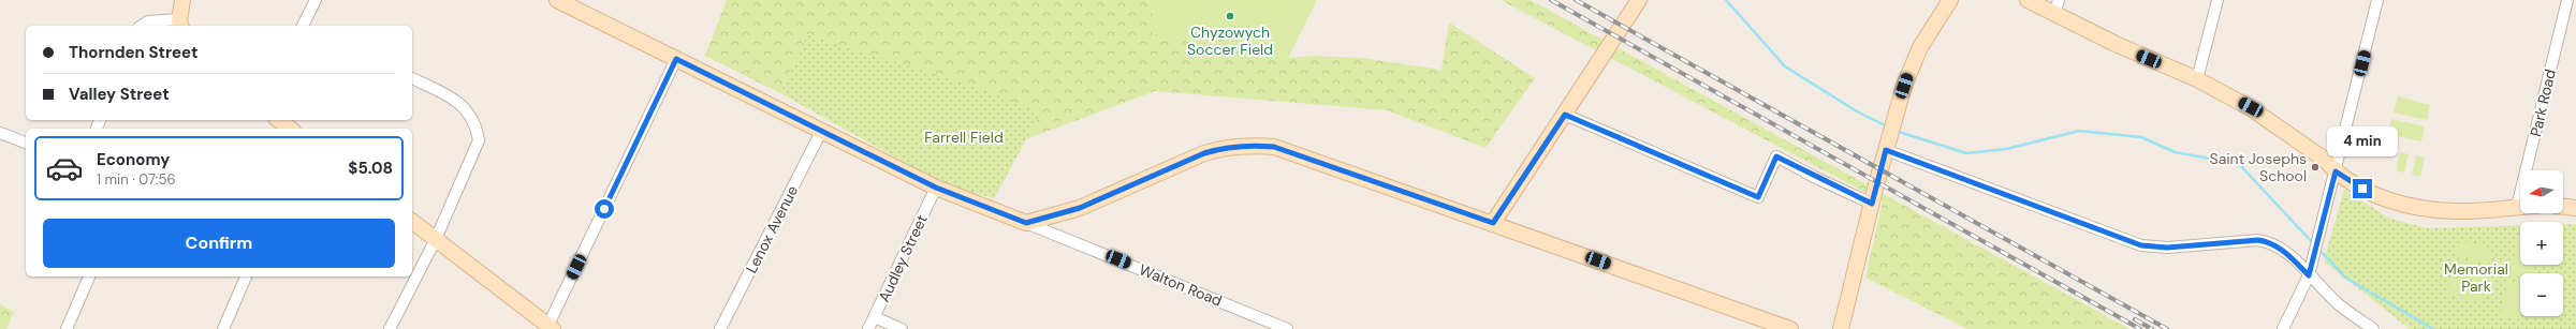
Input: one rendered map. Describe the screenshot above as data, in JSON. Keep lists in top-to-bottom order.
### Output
{
  "streets": {
    "street": [
      "Park Road",
      "Lenox Avenue",
      "Audley Street",
      "Walton Road"
    ]
  },
  "parks": ["Farrell Field", "Memorial Park"],
  "places": ["Chyzowych Soccer Field", "Saint Josephs School"],
  "north": "left",
  "page": {
    "banner": ["Thornden Street", "Valley Street"],
    "bubble": "4 min",
    "list": [
      {
        "name": "Economy",
        "note": "1 min · 07:56",
        "value": "$5.08"
      }
    ],
    "map_buttons": ["+", "−"],
    "buttons": "Confirm"
  }
}
